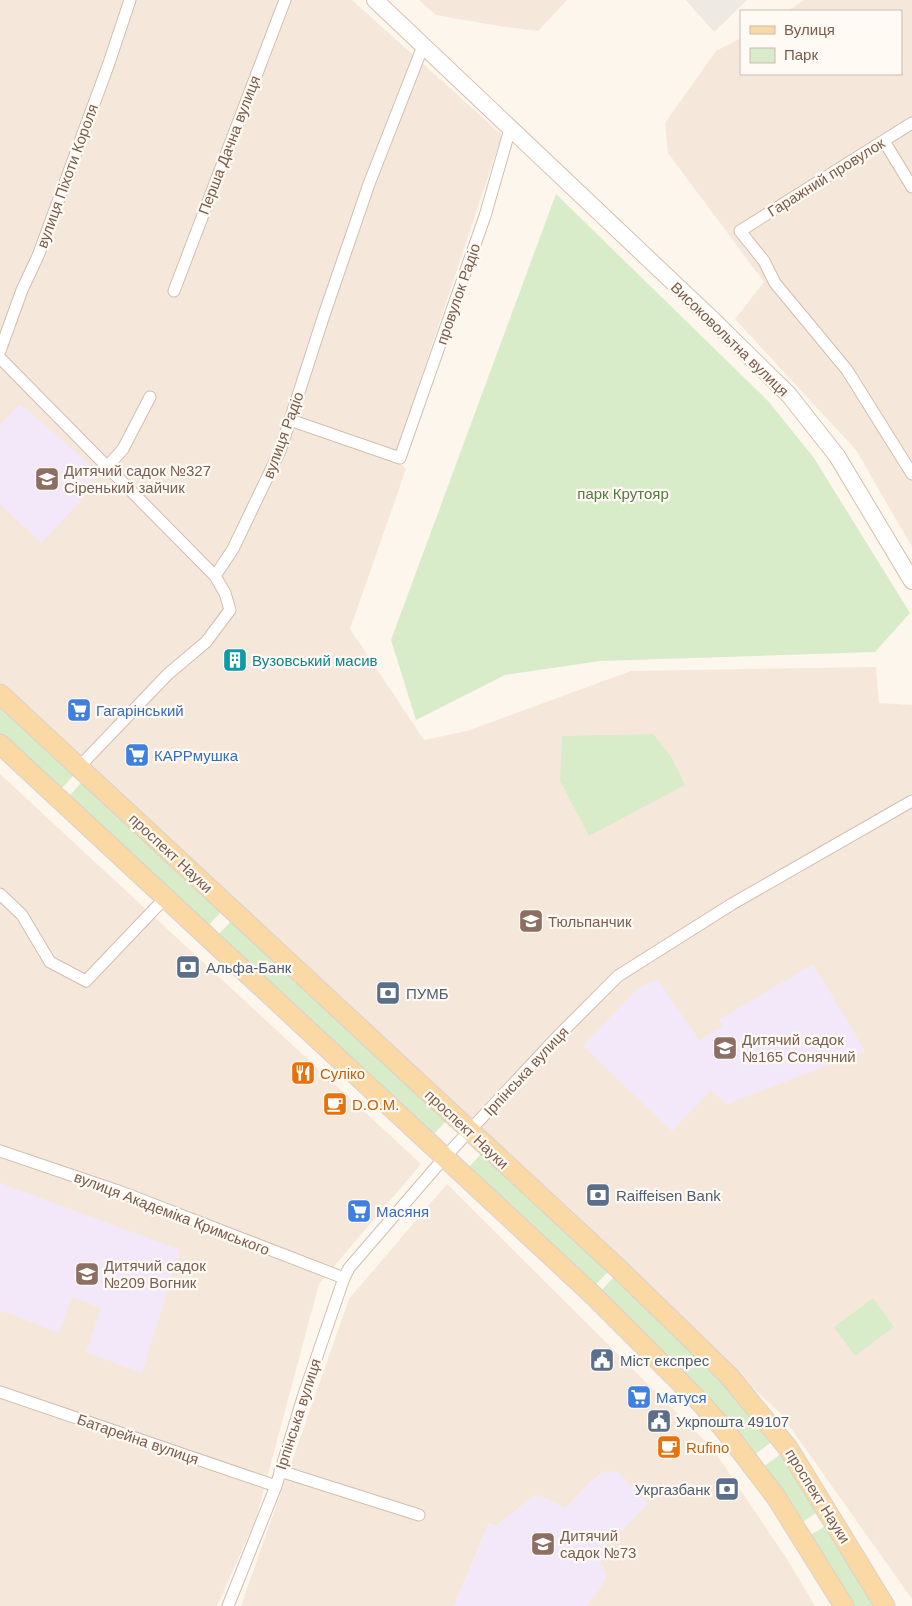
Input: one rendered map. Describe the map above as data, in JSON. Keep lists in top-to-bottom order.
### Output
{
  "streets": {
    "main road": ["Високовольтна вулиця", "проспект Науки"],
    "street": [
      "Перша Дачна вулиця",
      "вулиця Піхоти Короля",
      "Гаражний провулок",
      "провулок Радіо",
      "вулиця Радіо",
      "Ірпінська вулиця",
      "вулиця Академіка Кримського",
      "Батарейна вулиця"
    ]
  },
  "crossings": [
    ["провулок Радіо", "Високовольтна вулиця"],
    ["провулок Радіо", "вулиця Радіо"],
    ["Високовольтна вулиця", "вулиця Радіо"],
    ["проспект Науки", "Ірпінська вулиця"],
    ["Ірпінська вулиця", "вулиця Академіка Кримського"],
    ["Ірпінська вулиця", "Батарейна вулиця"]
  ],
  "parks": ["парк Крутояр"],
  "places": {
    "school or university": [
      "Дитячий садок №327 Сіренький зайчик",
      "Тюльпанчик",
      "Дитячий садок №165 Сонячний",
      "Дитячий садок №209 Вогник",
      "Дитячий садок №73"
    ],
    "building": ["Вузовський масив"],
    "supermarket": [
      "Гагарінський",
      "КАРРмушка",
      "Масяня",
      "Матуся"
    ],
    "bank": [
      "Альфа-Банк",
      "ПУМБ",
      "Raiffeisen Bank",
      "Укргазбанк"
    ],
    "restaurant": ["Сулiко"],
    "cafe": ["D.O.M.", "Rufino"],
    "public building": ["Міст експрес", "Укрпошта 49107"]
  },
  "legend": ["Вулиця", "Парк"]
}
